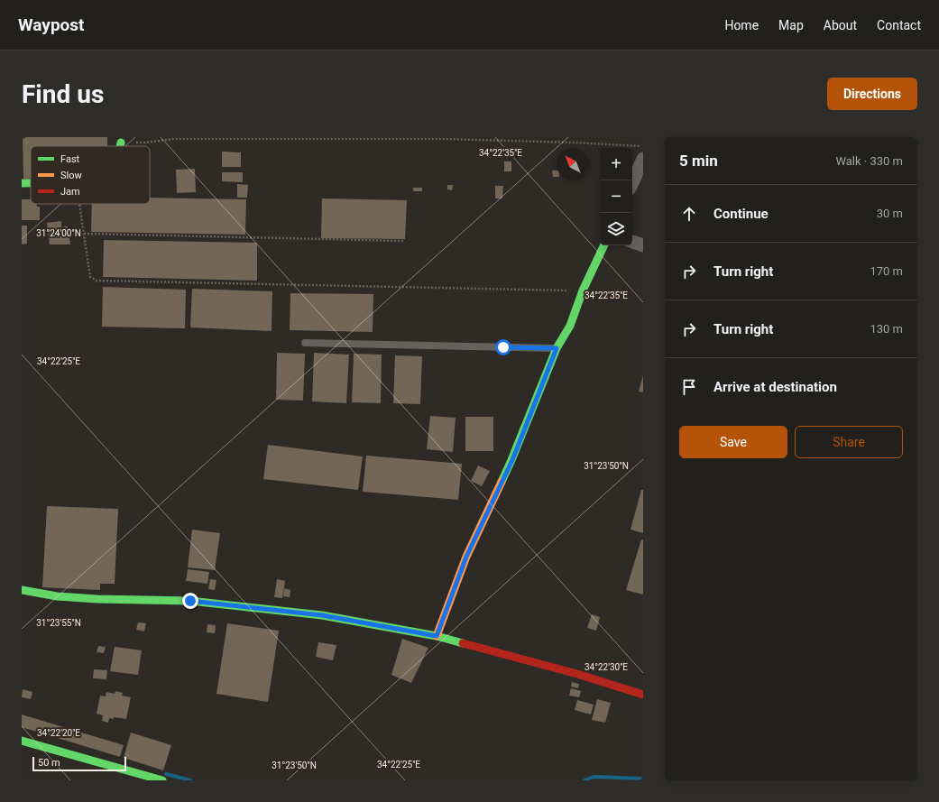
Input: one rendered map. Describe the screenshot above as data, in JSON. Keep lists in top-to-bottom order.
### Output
{
  "legend": ["Fast", "Slow", "Jam"],
  "scale_bar": "50 m",
  "north": "top left",
  "page": {
    "header": "Waypost",
    "nav": [
      "Home",
      "Map",
      "About",
      "Contact"
    ],
    "buttons": [
      "Directions",
      ["Save", "Share"]
    ],
    "title": "Find us",
    "heading": ["5 min", "Walk · 330 m"],
    "map_buttons": ["+", "−"],
    "list": [
      ["Continue", "30 m"],
      ["Turn right", "170 m"],
      ["Turn right", "130 m"],
      "Arrive at destination"
    ],
    "scale": "50 m"
  },
  "coordinates": [
    "34°22'35\"E",
    "31°24'00\"N",
    "34°22'25\"E",
    "31°23'50\"N",
    "31°23'55\"N",
    "34°22'30\"E",
    "34°22'20\"E"
  ]
}
